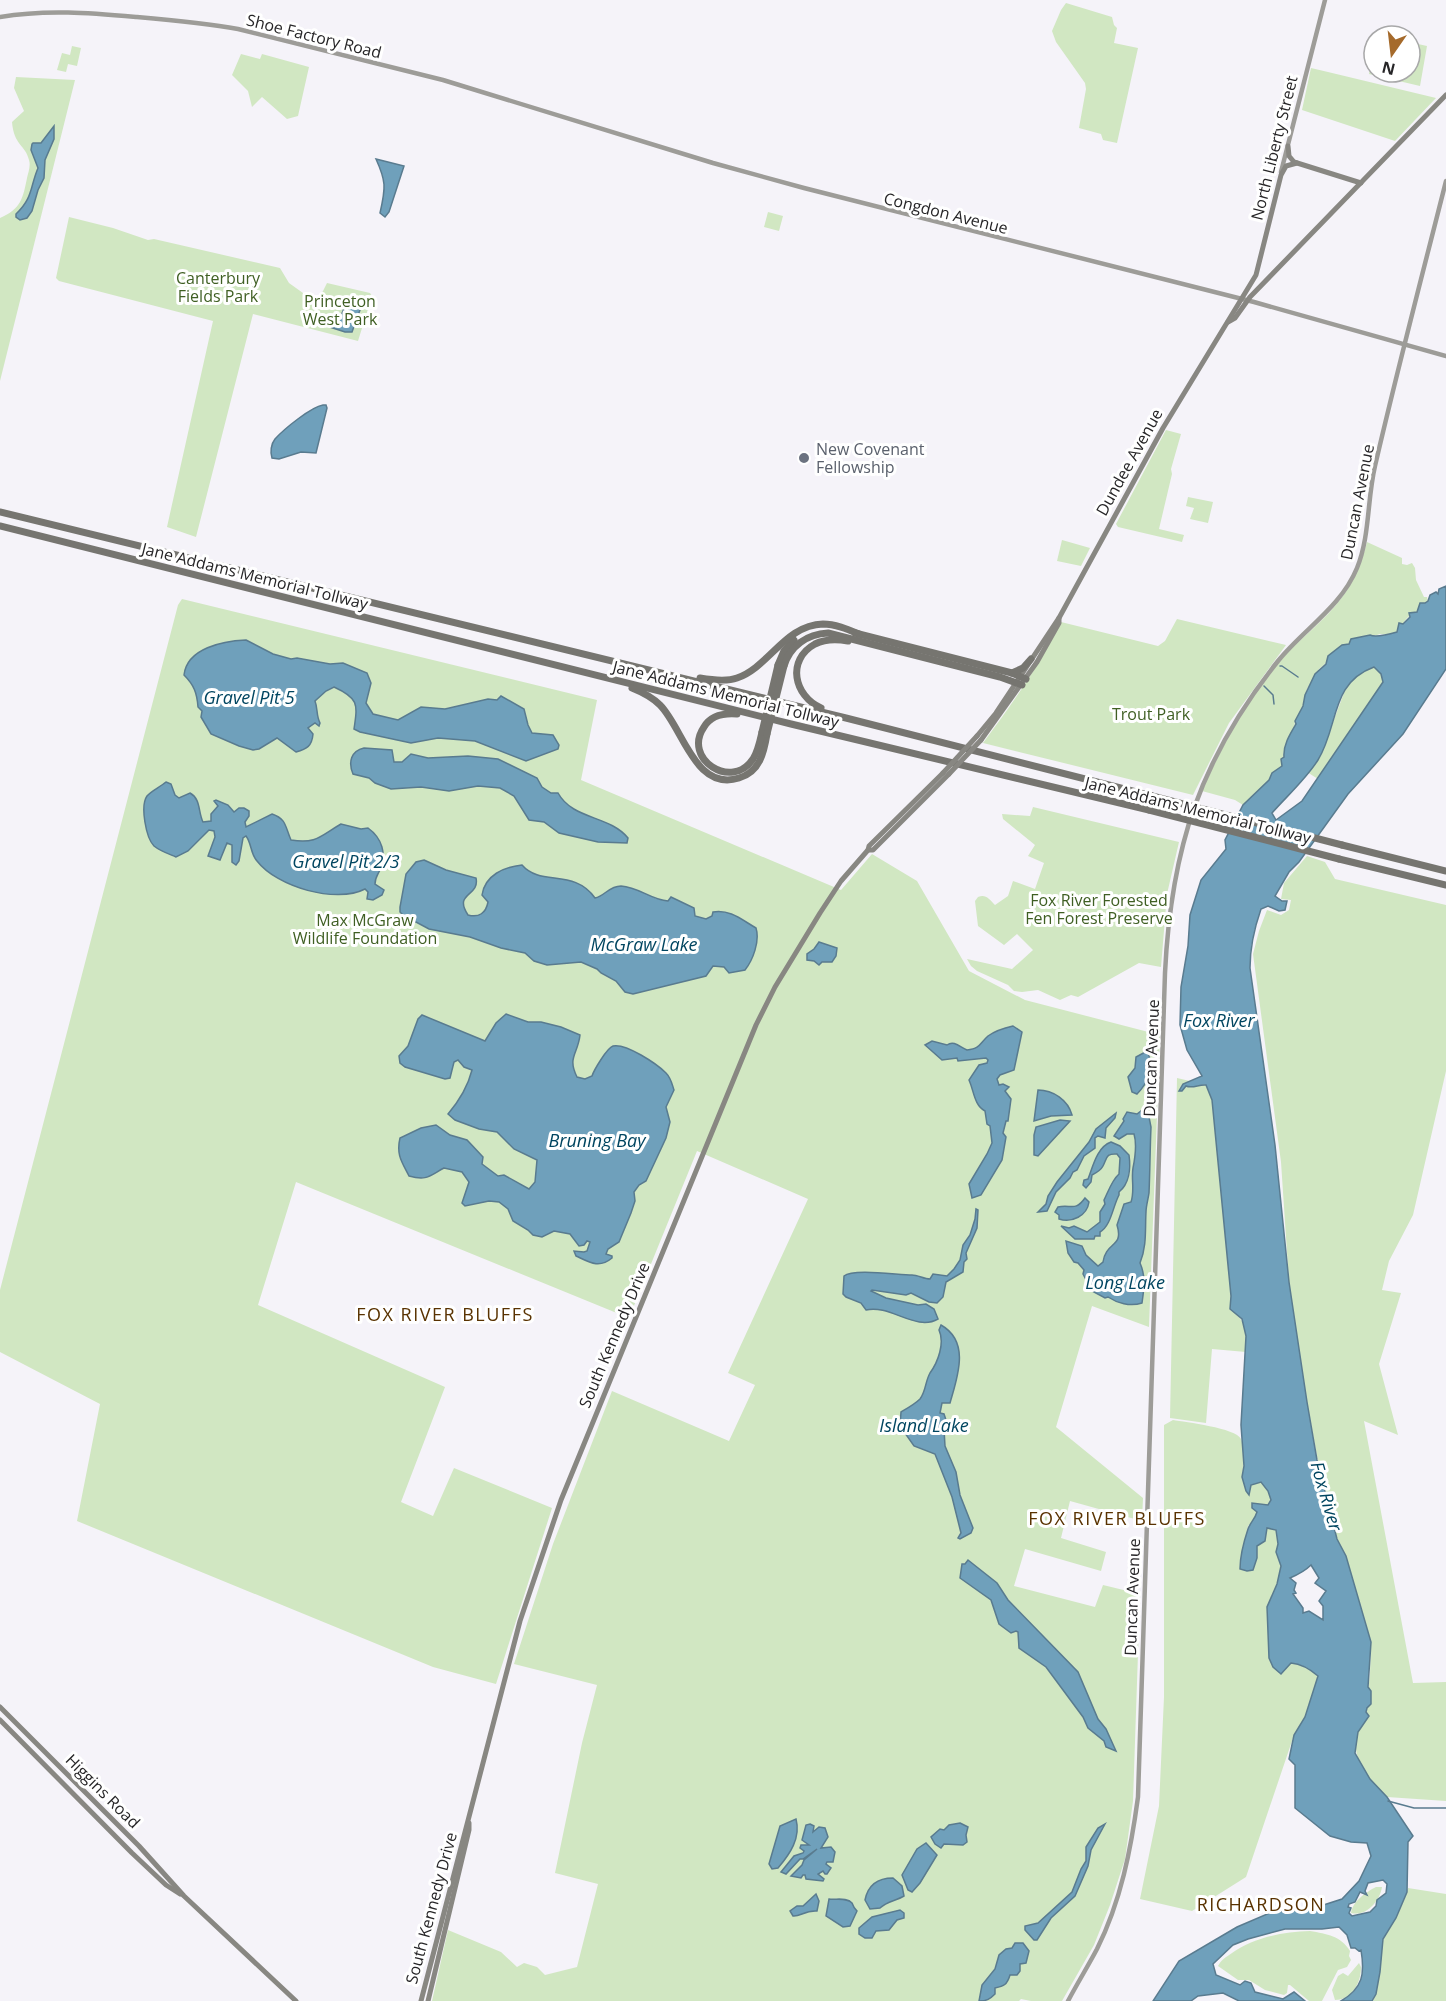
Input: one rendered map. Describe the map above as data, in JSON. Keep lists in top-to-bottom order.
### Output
{
  "streets": {
    "highway": ["Jane Addams Memorial Tollway"],
    "main road": [
      "North Liberty Street",
      "Dundee Avenue",
      "South Kennedy Drive",
      "Higgins Road"
    ],
    "street": ["Shoe Factory Road", "Congdon Avenue", "Duncan Avenue"]
  },
  "crossings": [
    ["Shoe Factory Road", "Congdon Avenue"],
    ["North Liberty Street", "Congdon Avenue"],
    ["North Liberty Street", "Dundee Avenue"],
    ["Congdon Avenue", "Dundee Avenue"],
    ["Congdon Avenue", "Duncan Avenue"],
    ["Dundee Avenue", "South Kennedy Drive"]
  ],
  "districts": ["FOX RIVER BLUFFS", "FOX RIVER BLUFFS", "RICHARDSON"],
  "water": [
    "Gravel Pit 5",
    "Gravel Pit 2/3",
    "McGraw Lake",
    "Fox River",
    "Bruning Bay",
    "Long Lake",
    "Island Lake"
  ],
  "parks": [
    "Canterbury Fields Park",
    "Princeton West Park",
    "Trout Park",
    "Fox River Forested Fen Forest Preserve",
    "Max McGraw Wildlife Foundation"
  ],
  "places": ["New Covenant Fellowship"],
  "north": "bottom"
}
